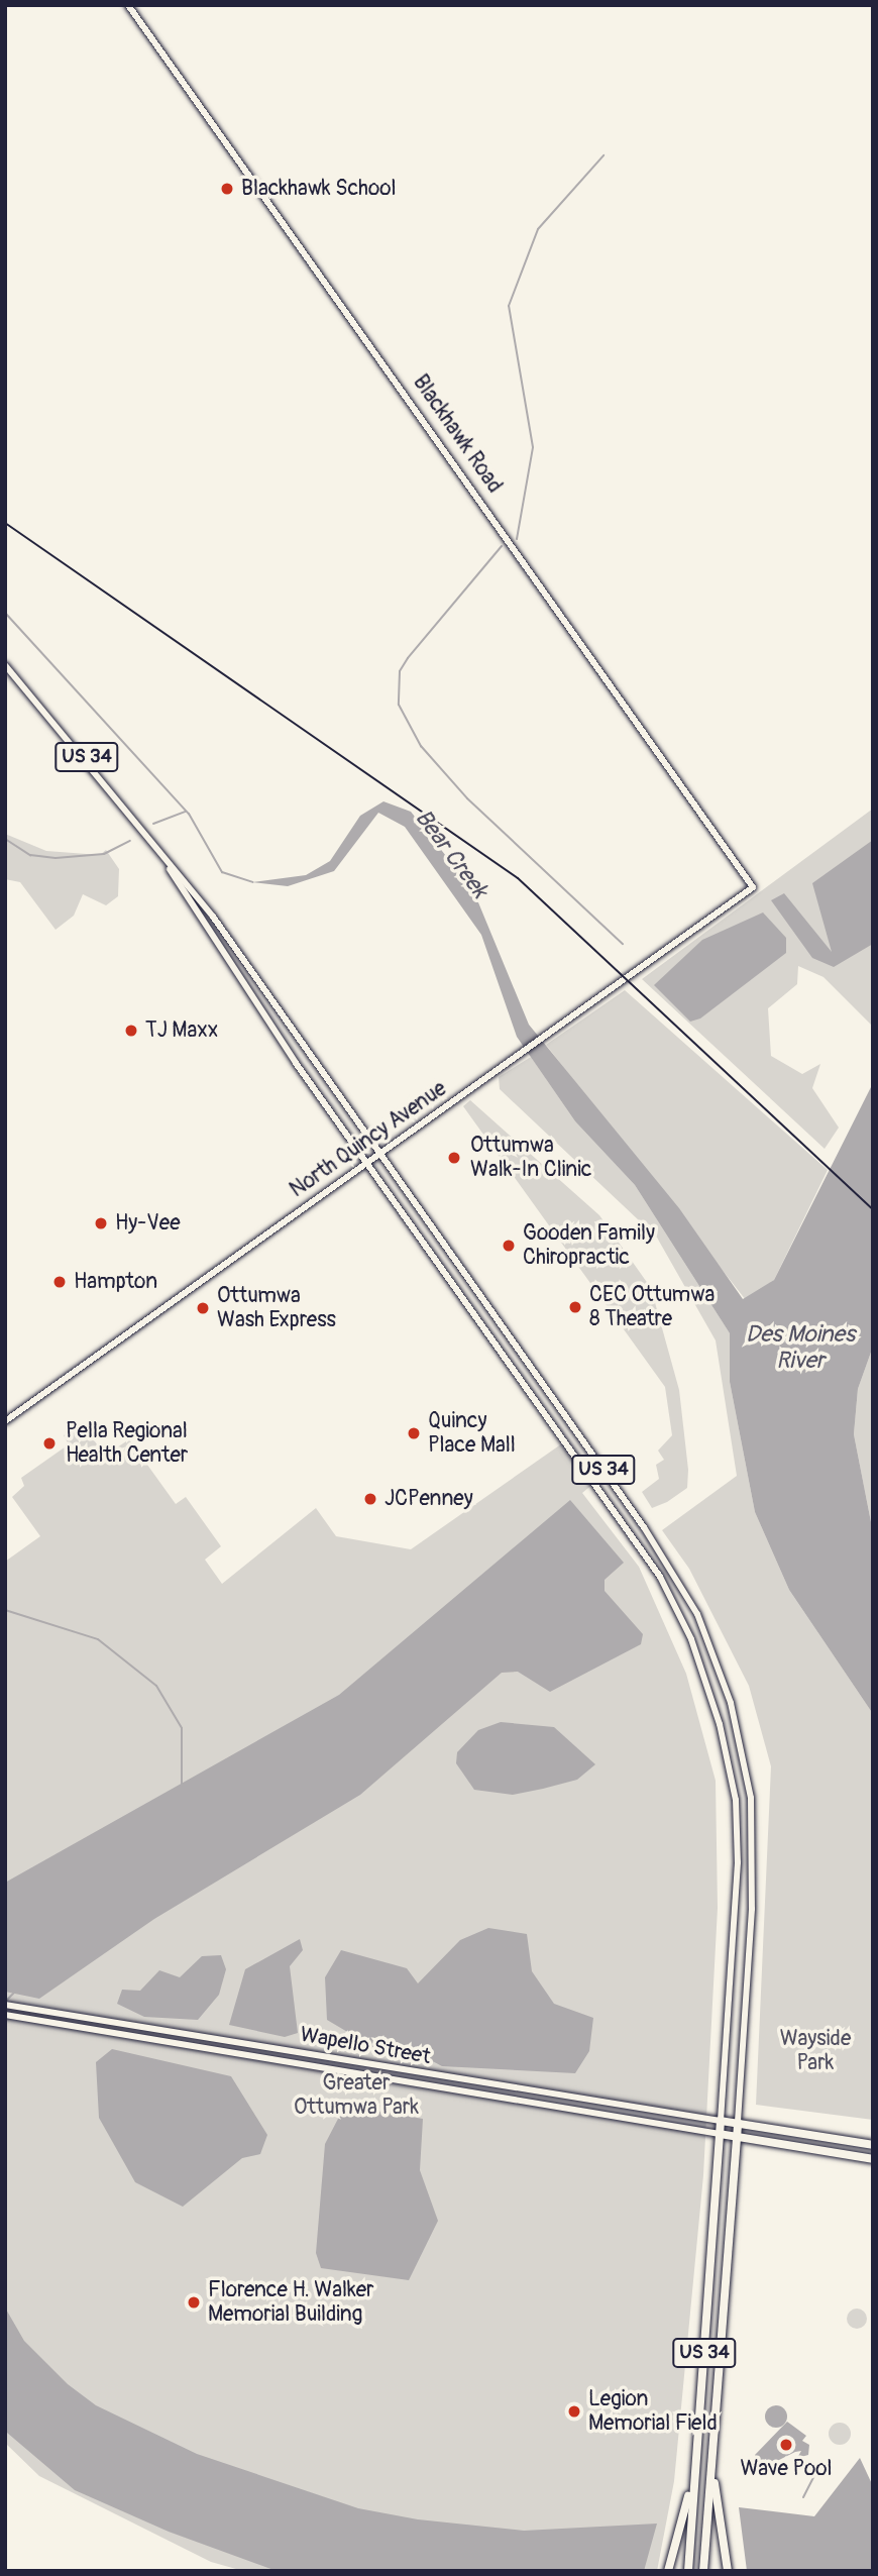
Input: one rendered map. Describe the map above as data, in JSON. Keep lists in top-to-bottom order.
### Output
{
  "streets": {
    "highway": ["US 34"],
    "main road": ["Blackhawk Road", "North Quincy Avenue", "Wapello Street"]
  },
  "crossings": [
    ["Blackhawk Road", "North Quincy Avenue"],
    ["US 34", "North Quincy Avenue"],
    ["US 34", "Wapello Street"]
  ],
  "water": ["Bear Creek", "Des Moines River"],
  "parks": ["Wayside Park", "Greater Ottumwa Park"],
  "places": [
    "Blackhawk School",
    "TJ Maxx",
    "Ottumwa Walk-In Clinic",
    "Hy-Vee",
    "Gooden Family Chiropractic",
    "Hampton",
    "CEC Ottumwa 8 Theatre",
    "Ottumwa Wash Express",
    "Quincy Place Mall",
    "Pella Regional Health Center",
    "JCPenney",
    "Florence H. Walker Memorial Building",
    "Legion Memorial Field",
    "Wave Pool"
  ]
}
